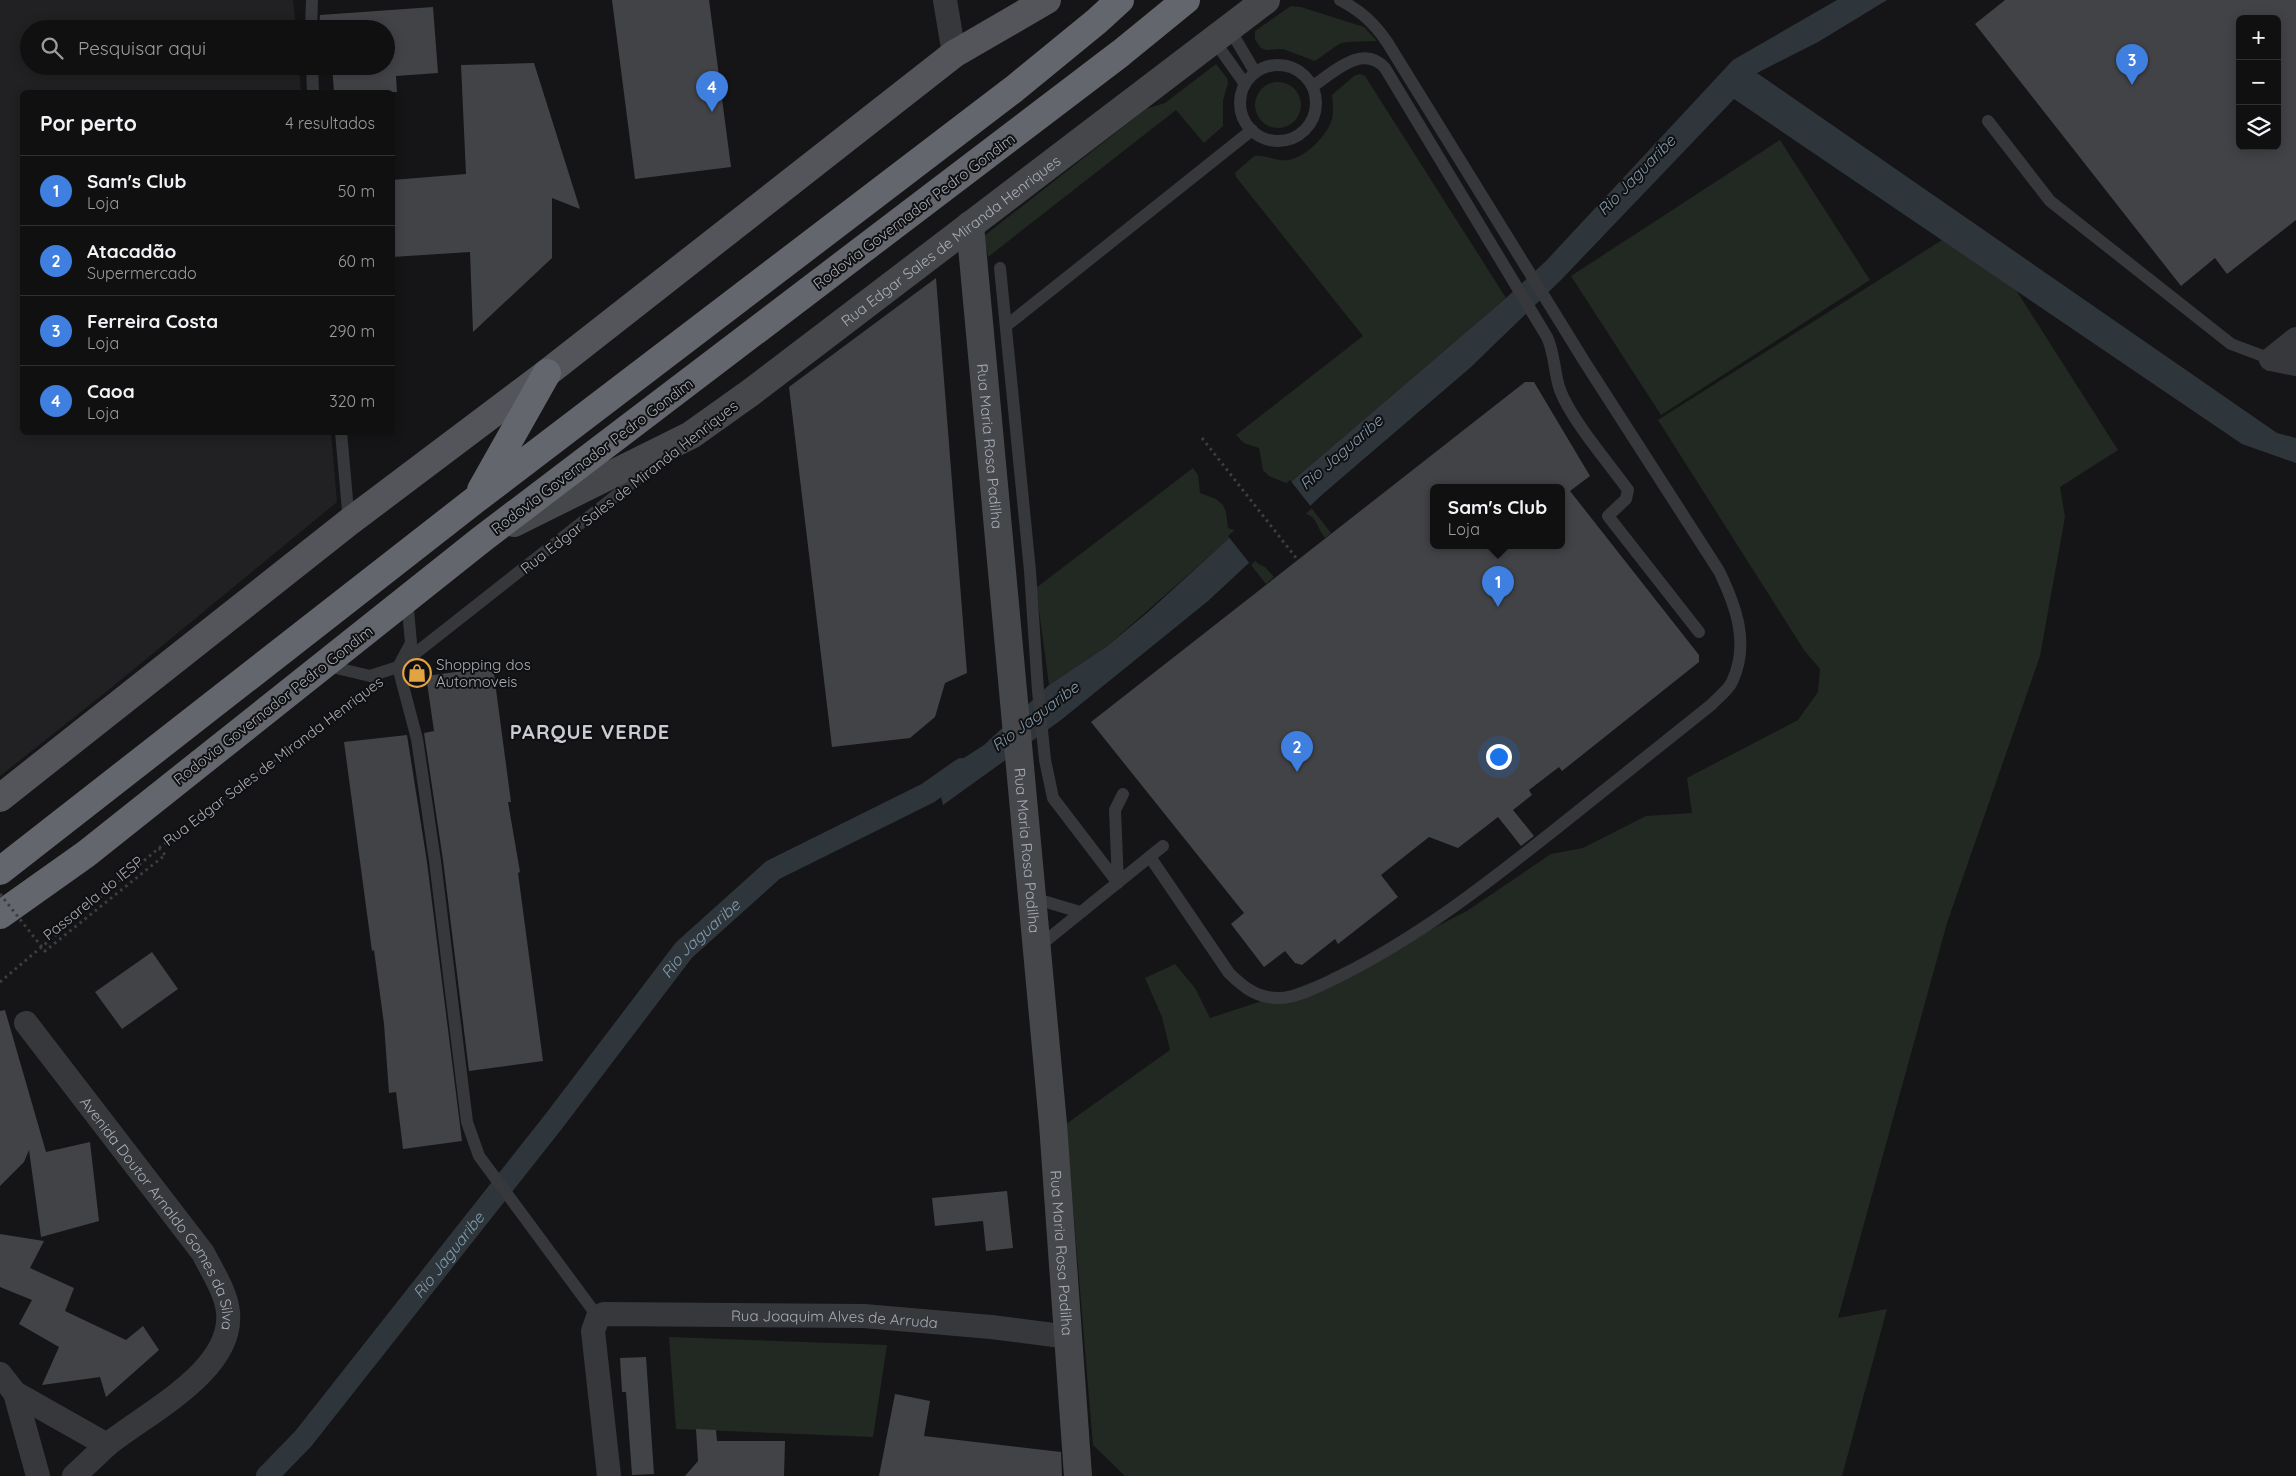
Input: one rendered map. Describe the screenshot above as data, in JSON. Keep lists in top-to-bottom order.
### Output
{
  "streets": {
    "highway": ["Rodovia Governador Pedro Gondim"],
    "main road": ["Rua Edgar Sales de Miranda Henriques", "Rua Maria Rosa Padilha"],
    "street": ["Avenida Doutor Arnaldo Gomes da Silva", "Rua Joaquim Alves de Arruda"],
    "path": ["Passarela do IESP"]
  },
  "crossings": [
    ["Rua Edgar Sales de Miranda Henriques", "Rua Maria Rosa Padilha"],
    ["Rua Edgar Sales de Miranda Henriques", "Passarela do IESP"],
    ["Rua Maria Rosa Padilha", "Rua Joaquim Alves de Arruda"]
  ],
  "districts": ["PARQUE VERDE"],
  "water": ["Rio Jaguaribe"],
  "places": {
    "shop": ["Shopping dos Automoveis"]
  },
  "page": {
    "map_buttons": ["+", "−"],
    "search": "Pesquisar aqui",
    "pins": [
      "3",
      "4",
      "1",
      "2"
    ],
    "heading": ["Por perto", "4 resultados"],
    "list": [
      {
        "mark": "1",
        "name": "Sam's Club",
        "note": "Loja",
        "value": "50 m"
      },
      {
        "mark": "2",
        "name": "Atacadão",
        "note": "Supermercado",
        "value": "60 m"
      },
      {
        "mark": "3",
        "name": "Ferreira Costa",
        "note": "Loja",
        "value": "290 m"
      },
      {
        "mark": "4",
        "name": "Caoa",
        "note": "Loja",
        "value": "320 m"
      }
    ],
    "popup": ["Sam's Club", "Loja"]
  }
}
